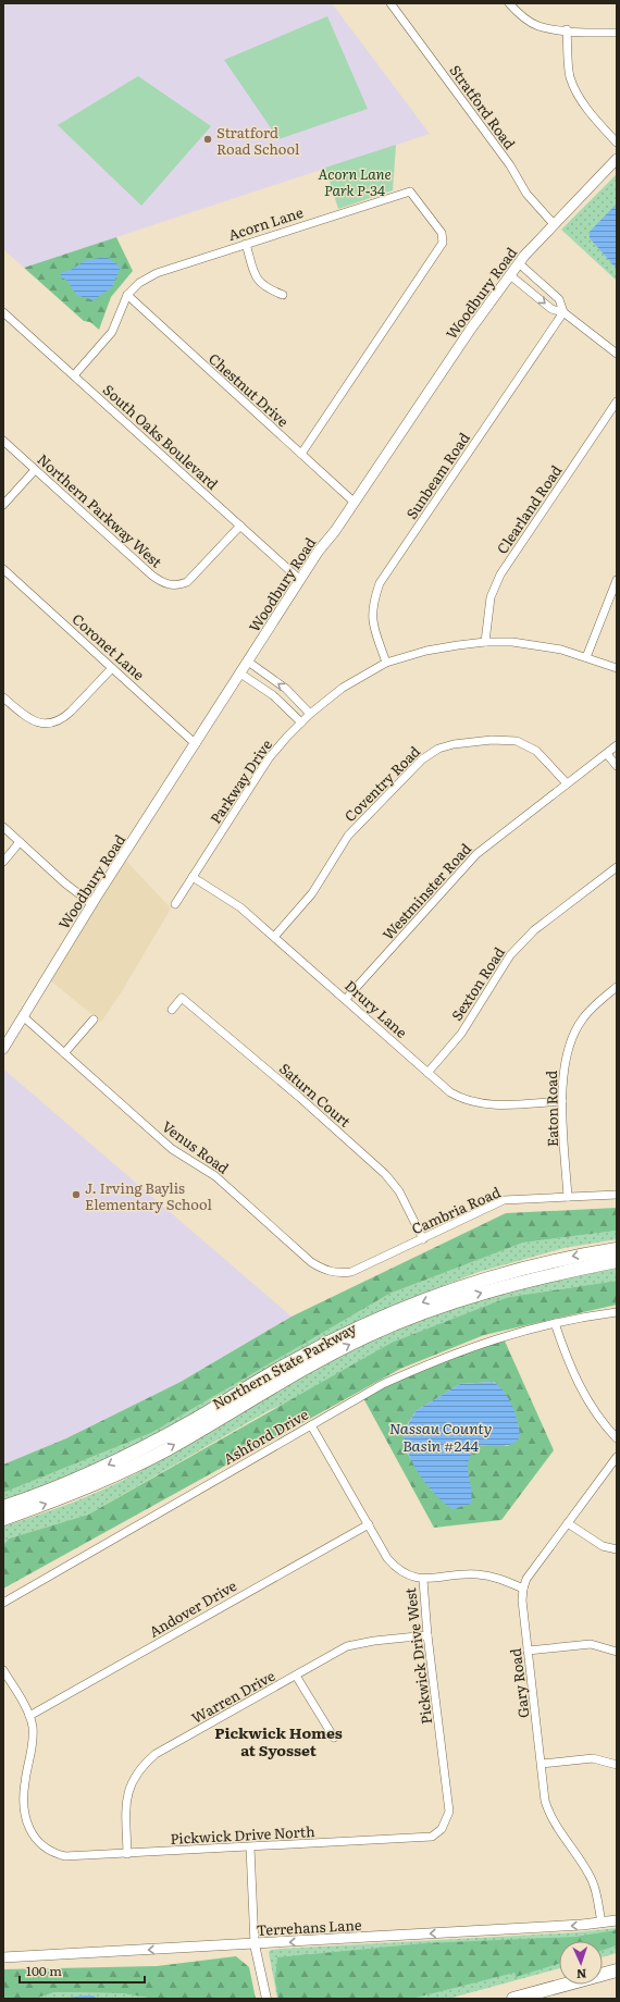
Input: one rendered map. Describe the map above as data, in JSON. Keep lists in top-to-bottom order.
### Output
{
  "streets": {
    "highway": ["Northern State Parkway"],
    "main road": ["Woodbury Road", "Terrehans Lane"],
    "street": [
      "Stratford Road",
      "Acorn Lane",
      "Chestnut Drive",
      "South Oaks Boulevard",
      "Sunbeam Road",
      "Clearland Road",
      "Northern Parkway West",
      "Coronet Lane",
      "Parkway Drive",
      "Coventry Road",
      "Westminster Road",
      "Sexton Road",
      "Drury Lane",
      "Saturn Court",
      "Eaton Road",
      "Venus Road",
      "Cambria Road",
      "Ashford Drive",
      "Andover Drive",
      "Pickwick Drive West",
      "Gary Road",
      "Warren Drive",
      "Pickwick Drive North"
    ]
  },
  "crossings": [
    ["Stratford Road", "Woodbury Road"],
    ["Acorn Lane", "Chestnut Drive"],
    ["Acorn Lane", "South Oaks Boulevard"],
    ["Woodbury Road", "Chestnut Drive"],
    ["Woodbury Road", "South Oaks Boulevard"],
    ["Woodbury Road", "Coronet Lane"],
    ["Woodbury Road", "Venus Road"],
    ["South Oaks Boulevard", "Northern Parkway West"],
    ["Sunbeam Road", "Parkway Drive"],
    ["Clearland Road", "Parkway Drive"],
    ["Parkway Drive", "Drury Lane"],
    ["Coventry Road", "Westminster Road"],
    ["Coventry Road", "Drury Lane"],
    ["Westminster Road", "Drury Lane"],
    ["Sexton Road", "Drury Lane"],
    ["Drury Lane", "Eaton Road"],
    ["Saturn Court", "Cambria Road"],
    ["Eaton Road", "Cambria Road"],
    ["Venus Road", "Cambria Road"],
    ["Ashford Drive", "Pickwick Drive West"],
    ["Andover Drive", "Pickwick Drive West"],
    ["Andover Drive", "Pickwick Drive North"],
    ["Pickwick Drive West", "Warren Drive"],
    ["Pickwick Drive West", "Pickwick Drive North"],
    ["Gary Road", "Terrehans Lane"],
    ["Warren Drive", "Pickwick Drive North"]
  ],
  "one_way": ["Terrehans Lane"],
  "districts": ["Pickwick Homes at Syosset"],
  "water": ["Nassau County Basin #244"],
  "parks": ["Acorn Lane Park P-34"],
  "places": ["Stratford Road School", "J. Irving Baylis Elementary School"],
  "scale_bar": "100 m",
  "north": "bottom"
}
